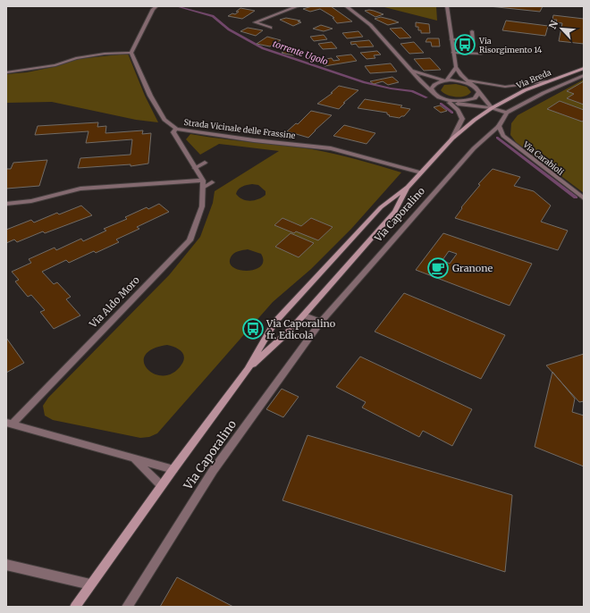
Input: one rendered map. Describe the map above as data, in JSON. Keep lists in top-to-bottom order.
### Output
{
  "streets": {
    "street": [
      "Via Breda",
      "Strada Vicinale delle Frassine",
      "Via Carabioli",
      "Via Caporalino",
      "Via Aldo Moro"
    ]
  },
  "crossings": [
    ["Via Breda", "Via Caporalino"],
    ["Strada Vicinale delle Frassine", "Via Caporalino"],
    ["Via Carabioli", "Via Caporalino"],
    ["Via Caporalino", "Via Aldo Moro"]
  ],
  "water": ["torrente Ugolo"],
  "places": {
    "bus stop": ["Via Risorgimento 14", "Via Caporalino fr. Edicola"],
    "cafe": ["Granone"]
  },
  "north": "top left"
}
